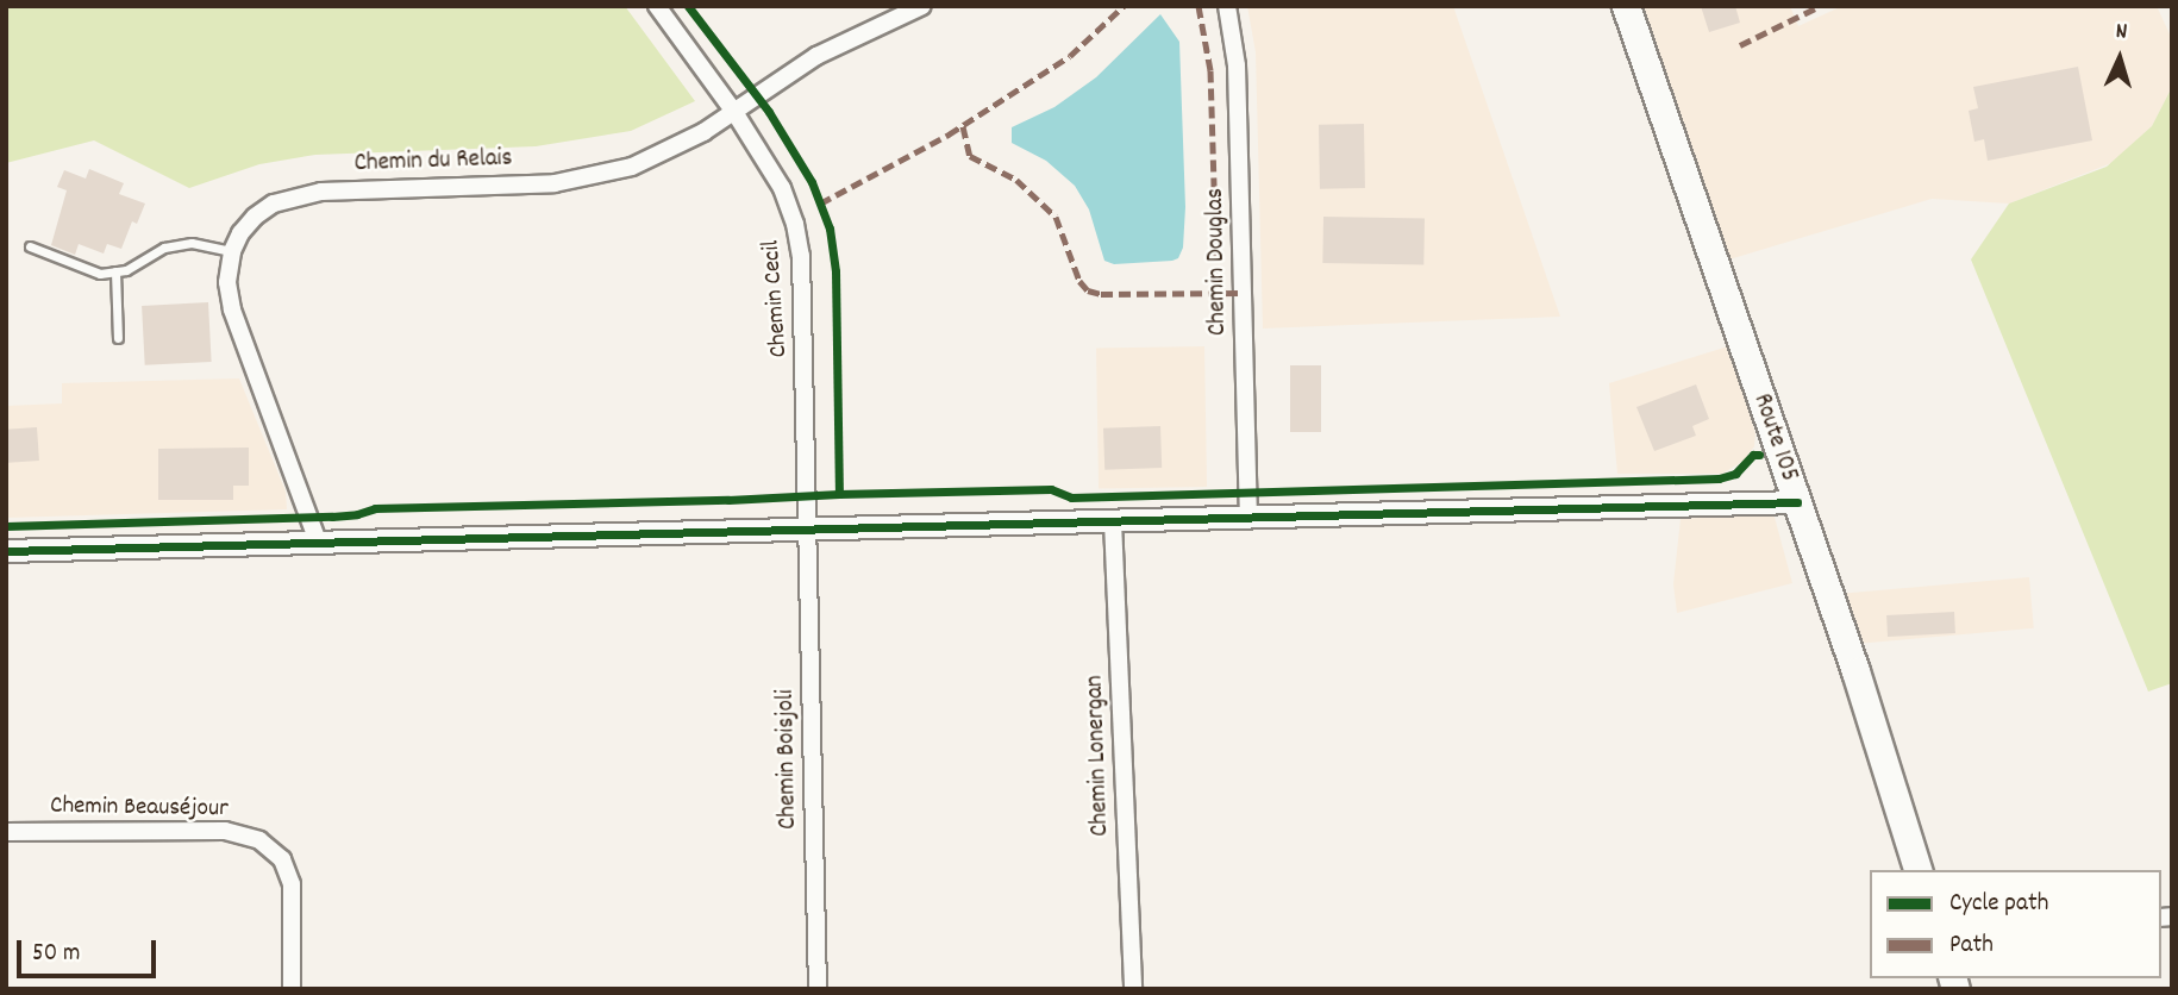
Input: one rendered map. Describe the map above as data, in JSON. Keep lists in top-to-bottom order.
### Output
{
  "streets": {
    "main road": ["Route 105"],
    "street": [
      "Chemin du Relais",
      "Chemin Douglas",
      "Chemin Cecil",
      "Chemin Lonergan",
      "Chemin Boisjoli",
      "Chemin Beauséjour"
    ]
  },
  "crossings": [
    ["Chemin du Relais", "Chemin Cecil"],
    ["Chemin Cecil", "Chemin Boisjoli"]
  ],
  "legend": ["Cycle path", "Path"],
  "scale_bar": "50 m",
  "north": "top"
}
